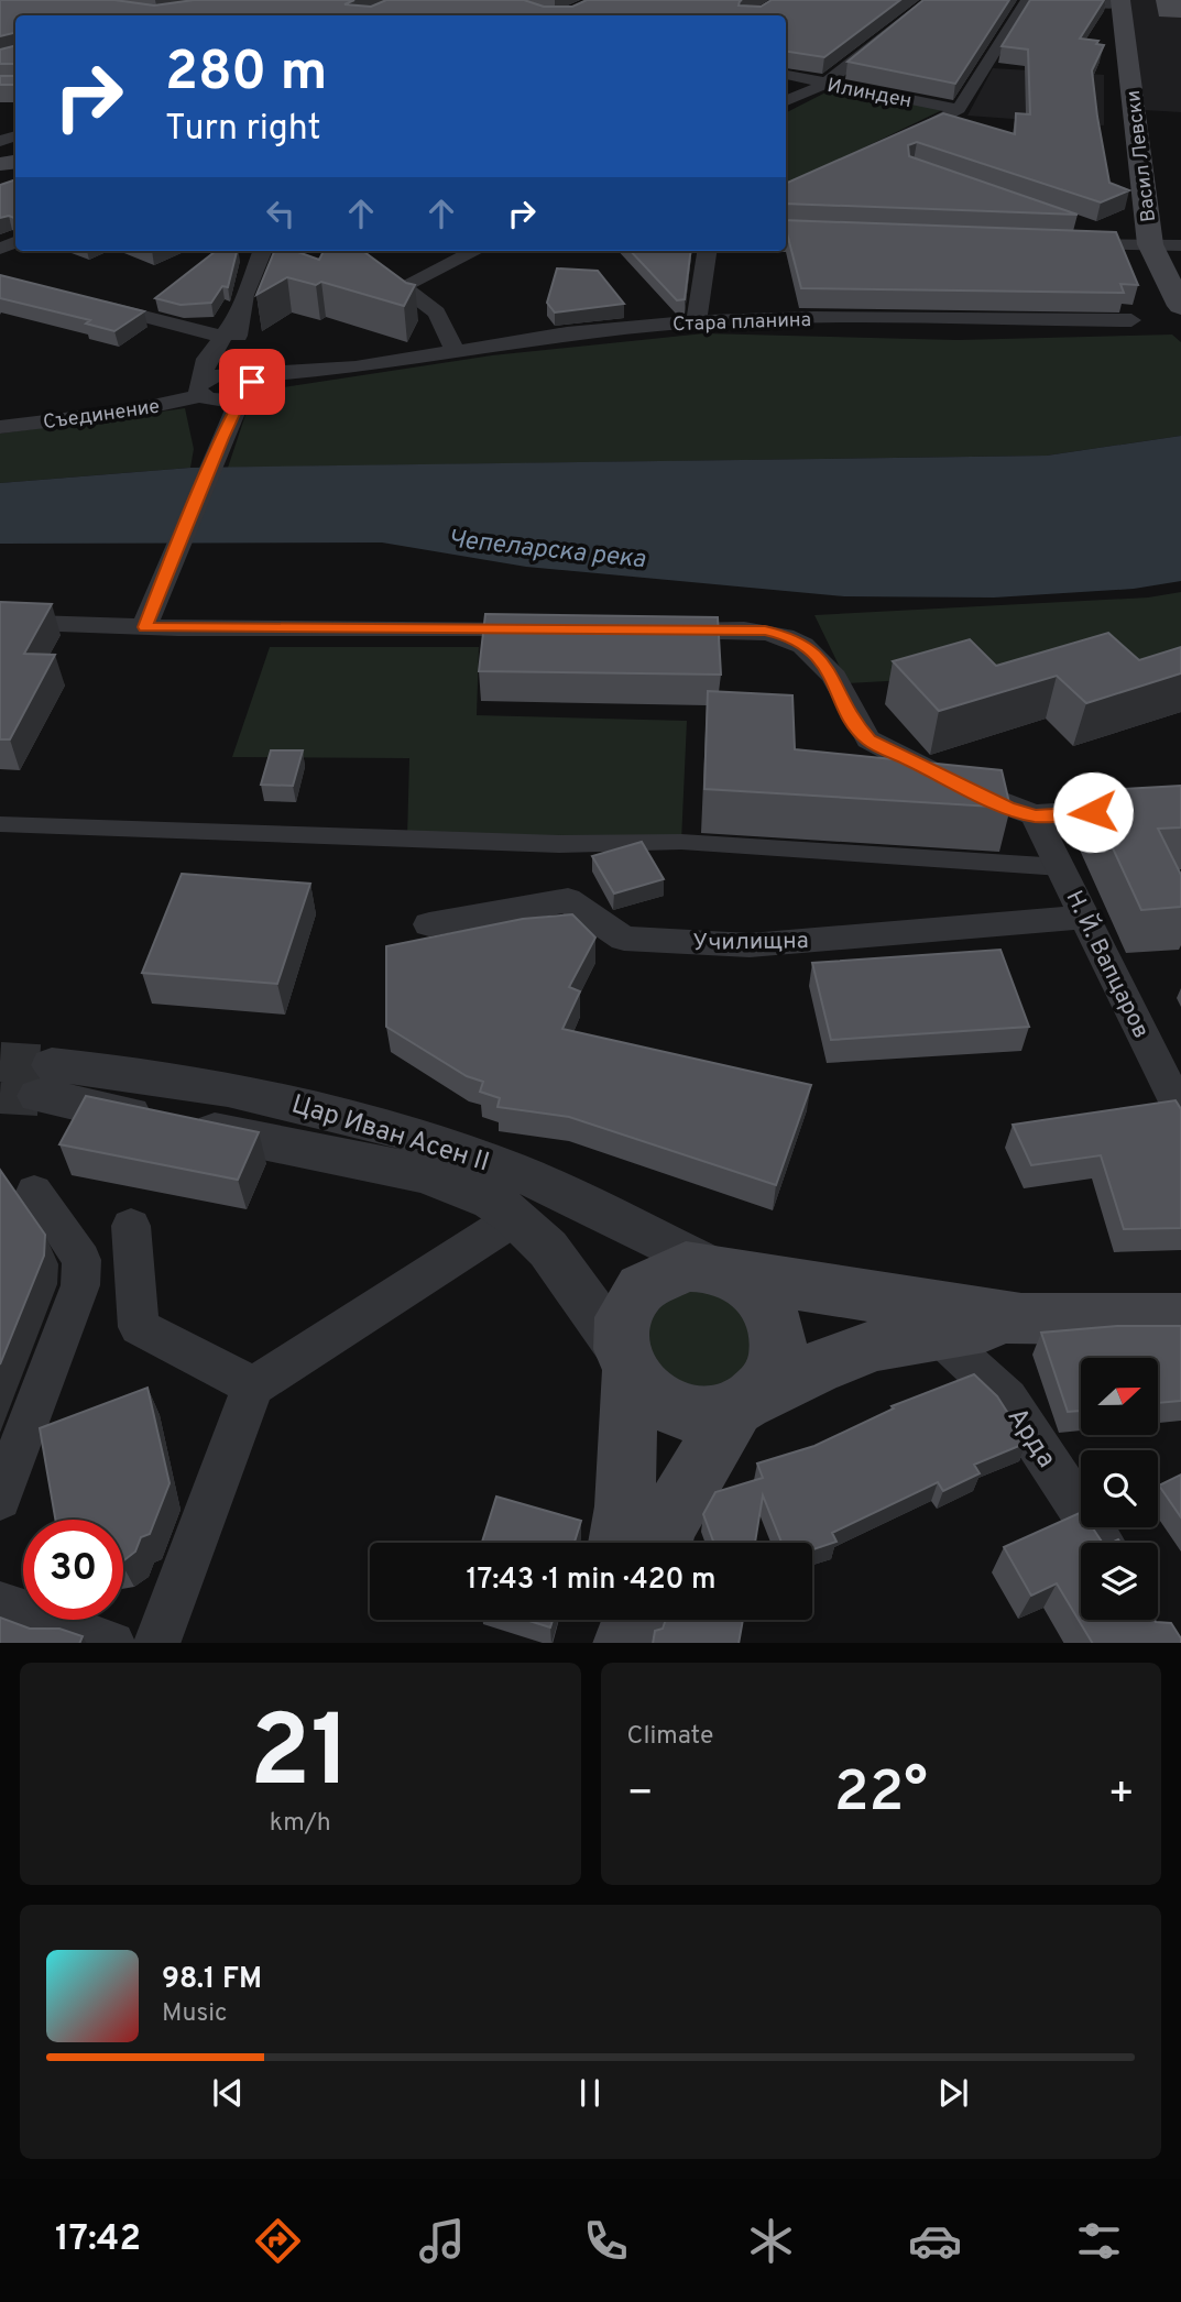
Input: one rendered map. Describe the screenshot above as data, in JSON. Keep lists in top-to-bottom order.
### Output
{
  "streets": {
    "main road": ["Васил Левски"],
    "street": [
      "Илинден",
      "Стара планина",
      "Съединение",
      "Училищна",
      "Н. Й. Вапцаров",
      "Цар Иван Асен II",
      "Арда"
    ]
  },
  "crossings": [
    ["Стара планина", "Съединение"],
    ["Училищна", "Н. Й. Вапцаров"]
  ],
  "water": ["Чепеларска река"],
  "north": "right",
  "page": {
    "turn": ["280 m", "Turn right"],
    "limit": "30",
    "trip": "17:43 · 1 min · 420 m",
    "tile": [
      ["21", "km/h"],
      "Climate"
    ],
    "heat": ["−", "22°", "+"],
    "song": ["98.1 FM", "Music"],
    "tabs": "17:42"
  }
}
